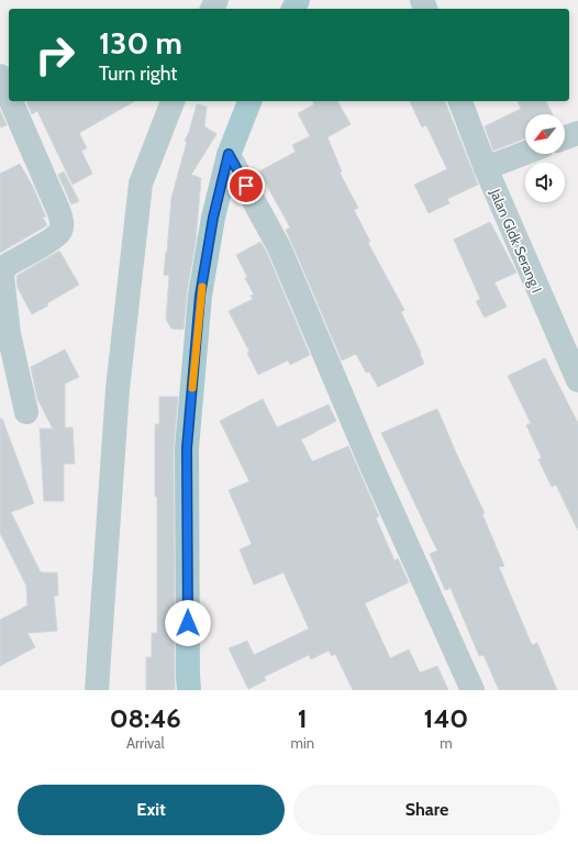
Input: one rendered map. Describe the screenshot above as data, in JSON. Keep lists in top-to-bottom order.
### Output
{
  "streets": {
    "street": ["Jalan Gldk Serang I"]
  },
  "north": "bottom left",
  "page": {
    "turn": ["130 m", "Turn right"],
    "eta": [
      "08:46",
      "Arrival",
      "1",
      "min",
      "140",
      "m"
    ],
    "buttons": ["Exit", "Share"]
  }
}
